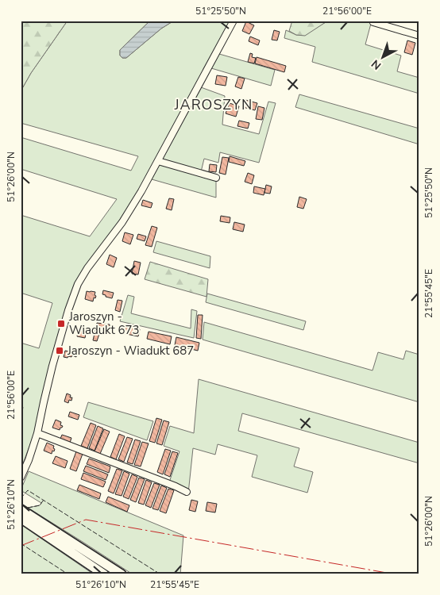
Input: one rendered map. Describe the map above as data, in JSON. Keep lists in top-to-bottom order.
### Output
{
  "districts": ["JAROSZYN"],
  "places": {
    "transit": ["Jaroszyn - Wiadukt 673", "Jaroszyn - Wiadukt 687"]
  },
  "north": "bottom left",
  "coordinates": [
    "51°25'50\"N",
    "21°56'00\"E",
    "51°26'00\"N",
    "21°55'45\"E",
    "51°26'10\"N"
  ]
}
